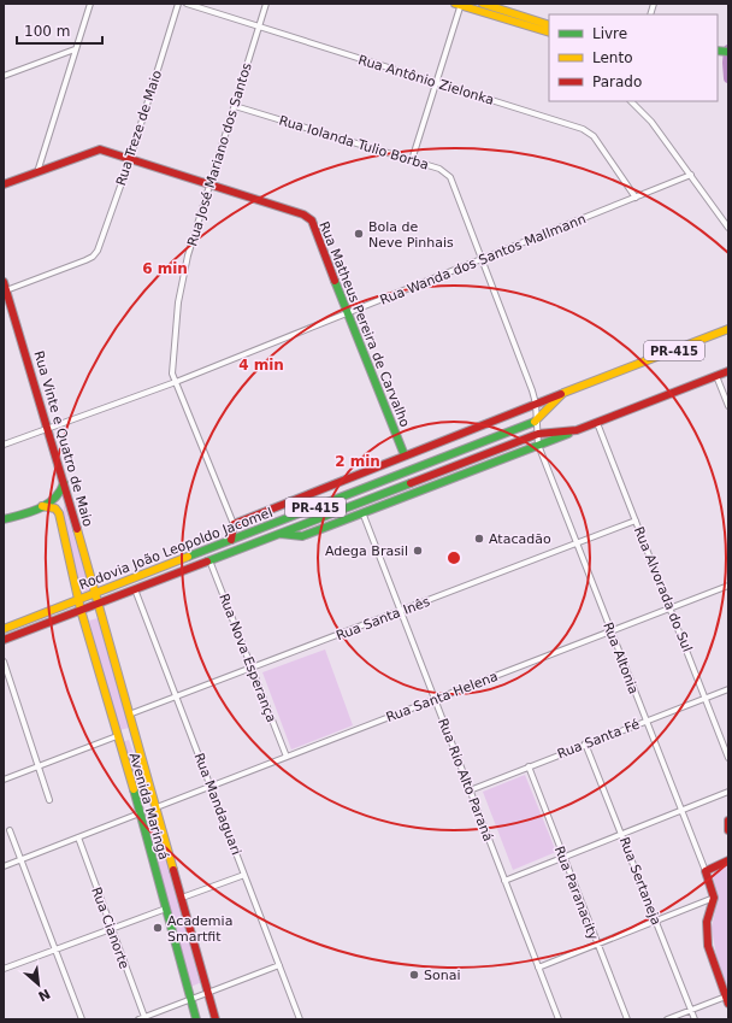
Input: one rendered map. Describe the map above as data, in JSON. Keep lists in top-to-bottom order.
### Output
{
  "streets": {
    "main road": [
      "Rua Matheus Pereira de Carvalho",
      "PR-415",
      "Rua Vinte e Quatro de Maio",
      "Rodovia João Leopoldo Jacomel",
      "Avenida Maringá"
    ],
    "street": [
      "Rua Antônio Zielonka",
      "Rua Treze de Maio",
      "Rua Iolanda Tulio Borba",
      "Rua José Mariano dos Santos",
      "Rua Wanda dos Santos Mallmann",
      "Rua Alvorada do Sul",
      "Rua Santa Inês",
      "Rua Nova Esperança",
      "Rua Altonia",
      "Rua Santa Helena",
      "Rua Santa Fé",
      "Rua Rio Alto Paraná",
      "Rua Mandaguari",
      "Rua Sertaneja",
      "Rua Paranacity",
      "Rua Cianorte"
    ]
  },
  "crossings": [
    ["Rua Antônio Zielonka", "Rua José Mariano dos Santos"],
    ["Rua Antônio Zielonka", "Rua Wanda dos Santos Mallmann"],
    ["Rua Treze de Maio", "Rua Matheus Pereira de Carvalho"],
    ["Rua Treze de Maio", "Rua Vinte e Quatro de Maio"],
    ["Rua Iolanda Tulio Borba", "Rua José Mariano dos Santos"],
    ["Rua Iolanda Tulio Borba", "Rua Wanda dos Santos Mallmann"],
    ["Rua Iolanda Tulio Borba", "Rodovia João Leopoldo Jacomel"],
    ["Rua Iolanda Tulio Borba", "Rua Altonia"],
    ["Rua José Mariano dos Santos", "Rua Wanda dos Santos Mallmann"],
    ["Rua José Mariano dos Santos", "Rua Matheus Pereira de Carvalho"],
    ["Rua José Mariano dos Santos", "Rodovia João Leopoldo Jacomel"],
    ["Rua Wanda dos Santos Mallmann", "Rua Matheus Pereira de Carvalho"],
    ["Rua Wanda dos Santos Mallmann", "Rua Vinte e Quatro de Maio"],
    ["Rua Matheus Pereira de Carvalho", "Rodovia João Leopoldo Jacomel"],
    ["Rua Vinte e Quatro de Maio", "Rodovia João Leopoldo Jacomel"],
    ["Rua Vinte e Quatro de Maio", "Avenida Maringá"],
    ["Rodovia João Leopoldo Jacomel", "Rua Alvorada do Sul"],
    ["Rodovia João Leopoldo Jacomel", "Rua Nova Esperança"],
    ["Rodovia João Leopoldo Jacomel", "Rua Altonia"],
    ["Rodovia João Leopoldo Jacomel", "Rua Rio Alto Paraná"],
    ["Rodovia João Leopoldo Jacomel", "Rua Mandaguari"],
    ["Rodovia João Leopoldo Jacomel", "Avenida Maringá"],
    ["Rua Alvorada do Sul", "Rua Santa Inês"],
    ["Rua Alvorada do Sul", "Rua Santa Helena"],
    ["Rua Alvorada do Sul", "Rua Santa Fé"],
    ["Rua Santa Inês", "Rua Nova Esperança"],
    ["Rua Santa Inês", "Rua Altonia"],
    ["Rua Santa Inês", "Rua Rio Alto Paraná"],
    ["Rua Santa Inês", "Rua Mandaguari"],
    ["Rua Santa Inês", "Avenida Maringá"],
    ["Rua Nova Esperança", "Rua Santa Helena"],
    ["Rua Altonia", "Rua Santa Helena"],
    ["Rua Altonia", "Rua Santa Fé"],
    ["Rua Santa Helena", "Rua Rio Alto Paraná"],
    ["Rua Santa Helena", "Rua Mandaguari"],
    ["Rua Santa Helena", "Avenida Maringá"],
    ["Rua Santa Fé", "Rua Rio Alto Paraná"],
    ["Rua Santa Fé", "Rua Sertaneja"],
    ["Rua Santa Fé", "Rua Paranacity"]
  ],
  "places": [
    "Bola de Neve Pinhais",
    "Atacadão",
    "Adega Brasil",
    "Academia Smartfit",
    "Sonai"
  ],
  "legend": ["Livre", "Lento", "Parado"],
  "scale_bar": "100 m",
  "north": "bottom right",
  "rings": ["6 min", "4 min", "2 min"]
}
